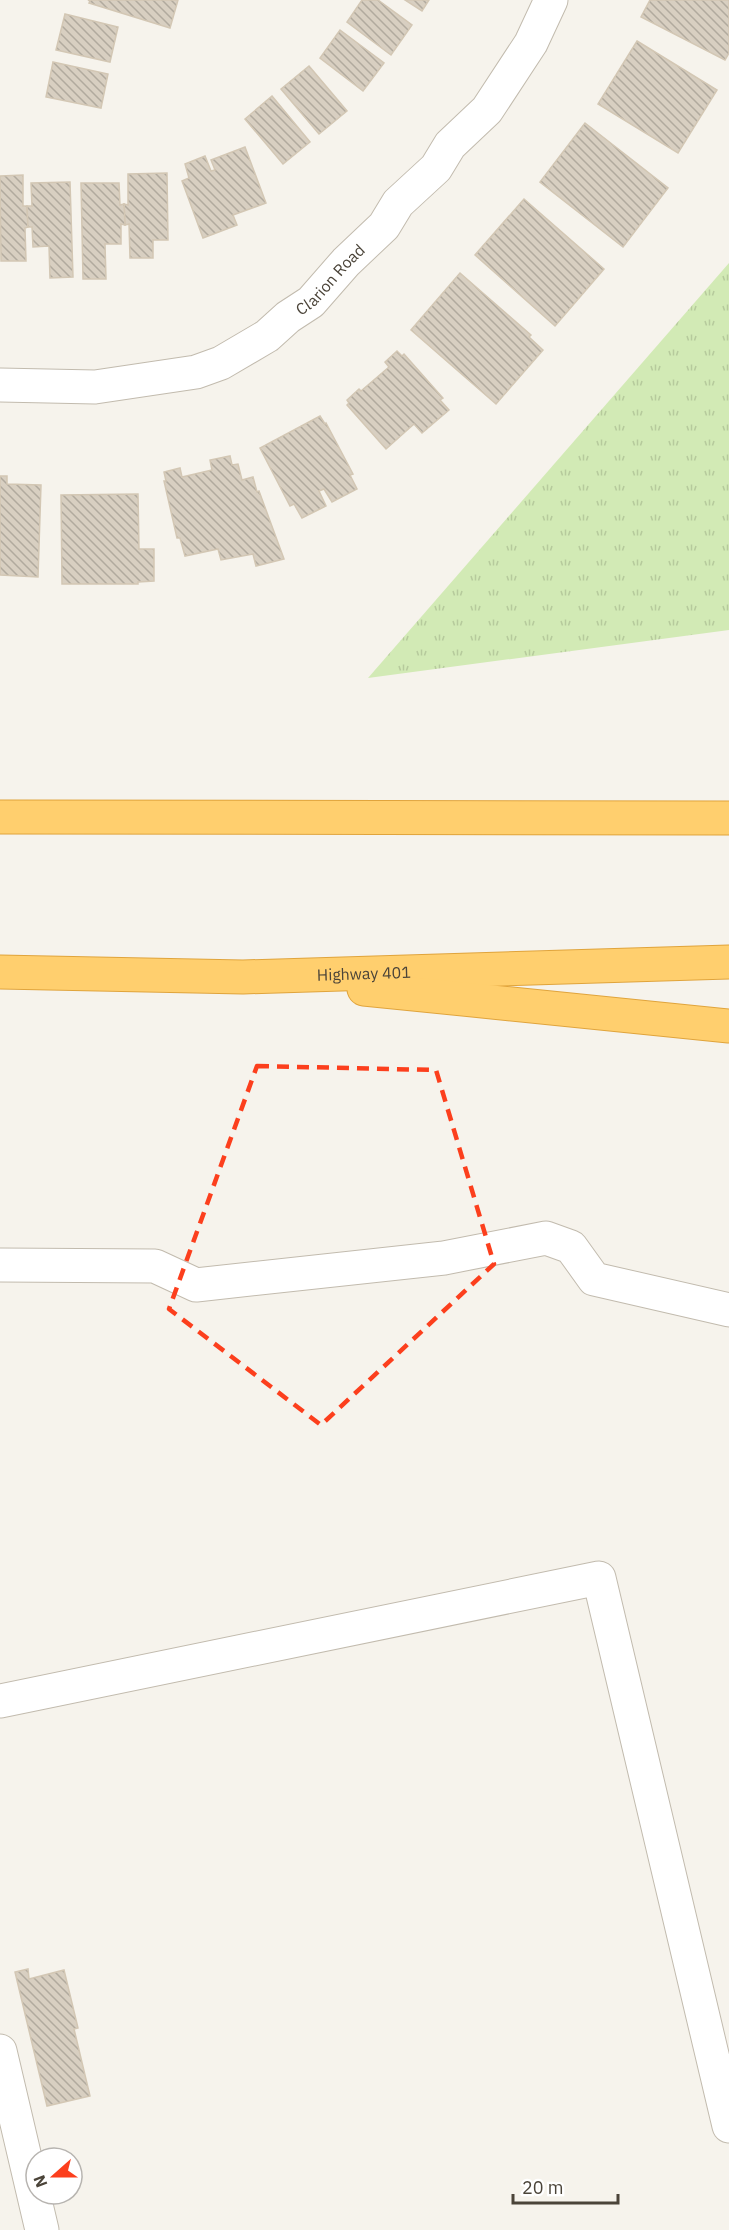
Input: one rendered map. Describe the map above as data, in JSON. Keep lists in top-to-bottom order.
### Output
{
  "streets": {
    "highway": ["Highway 401"],
    "street": ["Clarion Road"]
  },
  "scale_bar": "20 m",
  "north": "left"
}
